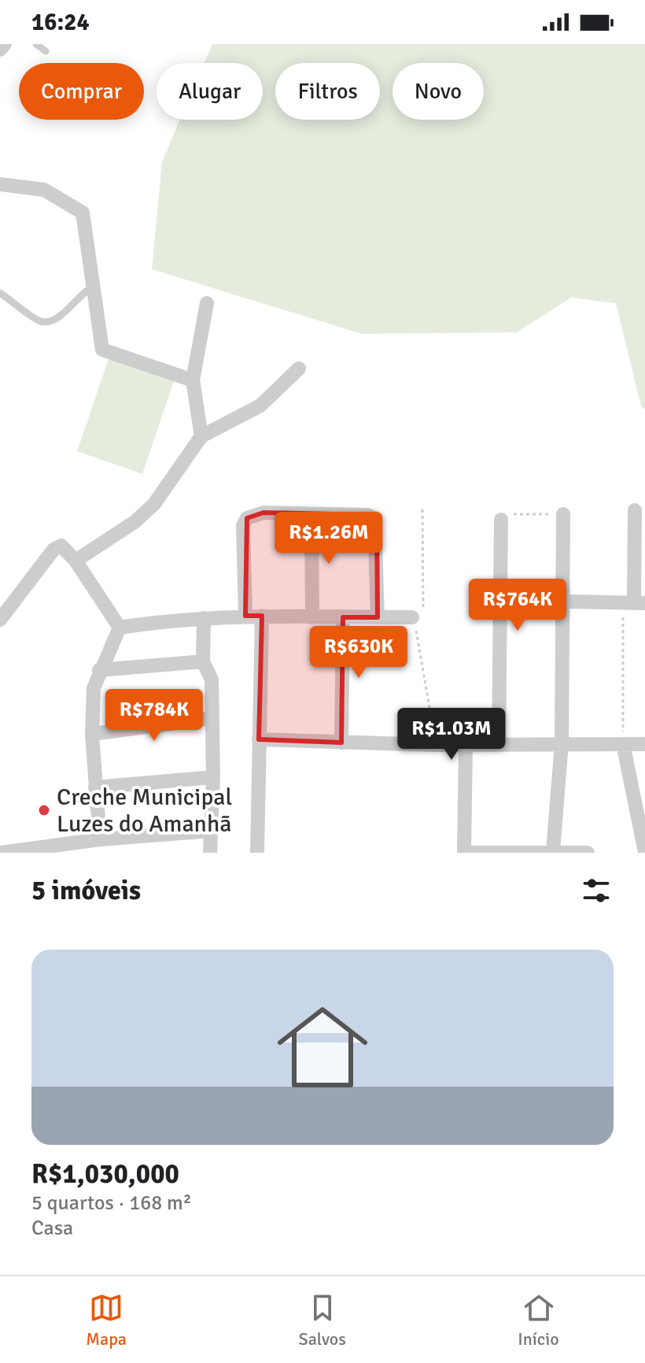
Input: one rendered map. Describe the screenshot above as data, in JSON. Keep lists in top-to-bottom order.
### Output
{
  "places": ["Creche Municipal Luzes do Amanhã"],
  "page": {
    "status": "16:24",
    "chip": [
      "Comprar",
      "Alugar",
      "Filtros",
      "Novo"
    ],
    "price": [
      "R$1.26M",
      "R$764K",
      "R$630K",
      "R$784K",
      "R$1.03M"
    ],
    "heading": "5 imóveis",
    "list": [
      {
        "name": "R$1,030,000",
        "note": "5 quartos · 168 m² · Casa"
      }
    ],
    "tabs": ["Mapa", "Salvos", "Início"]
  }
}
